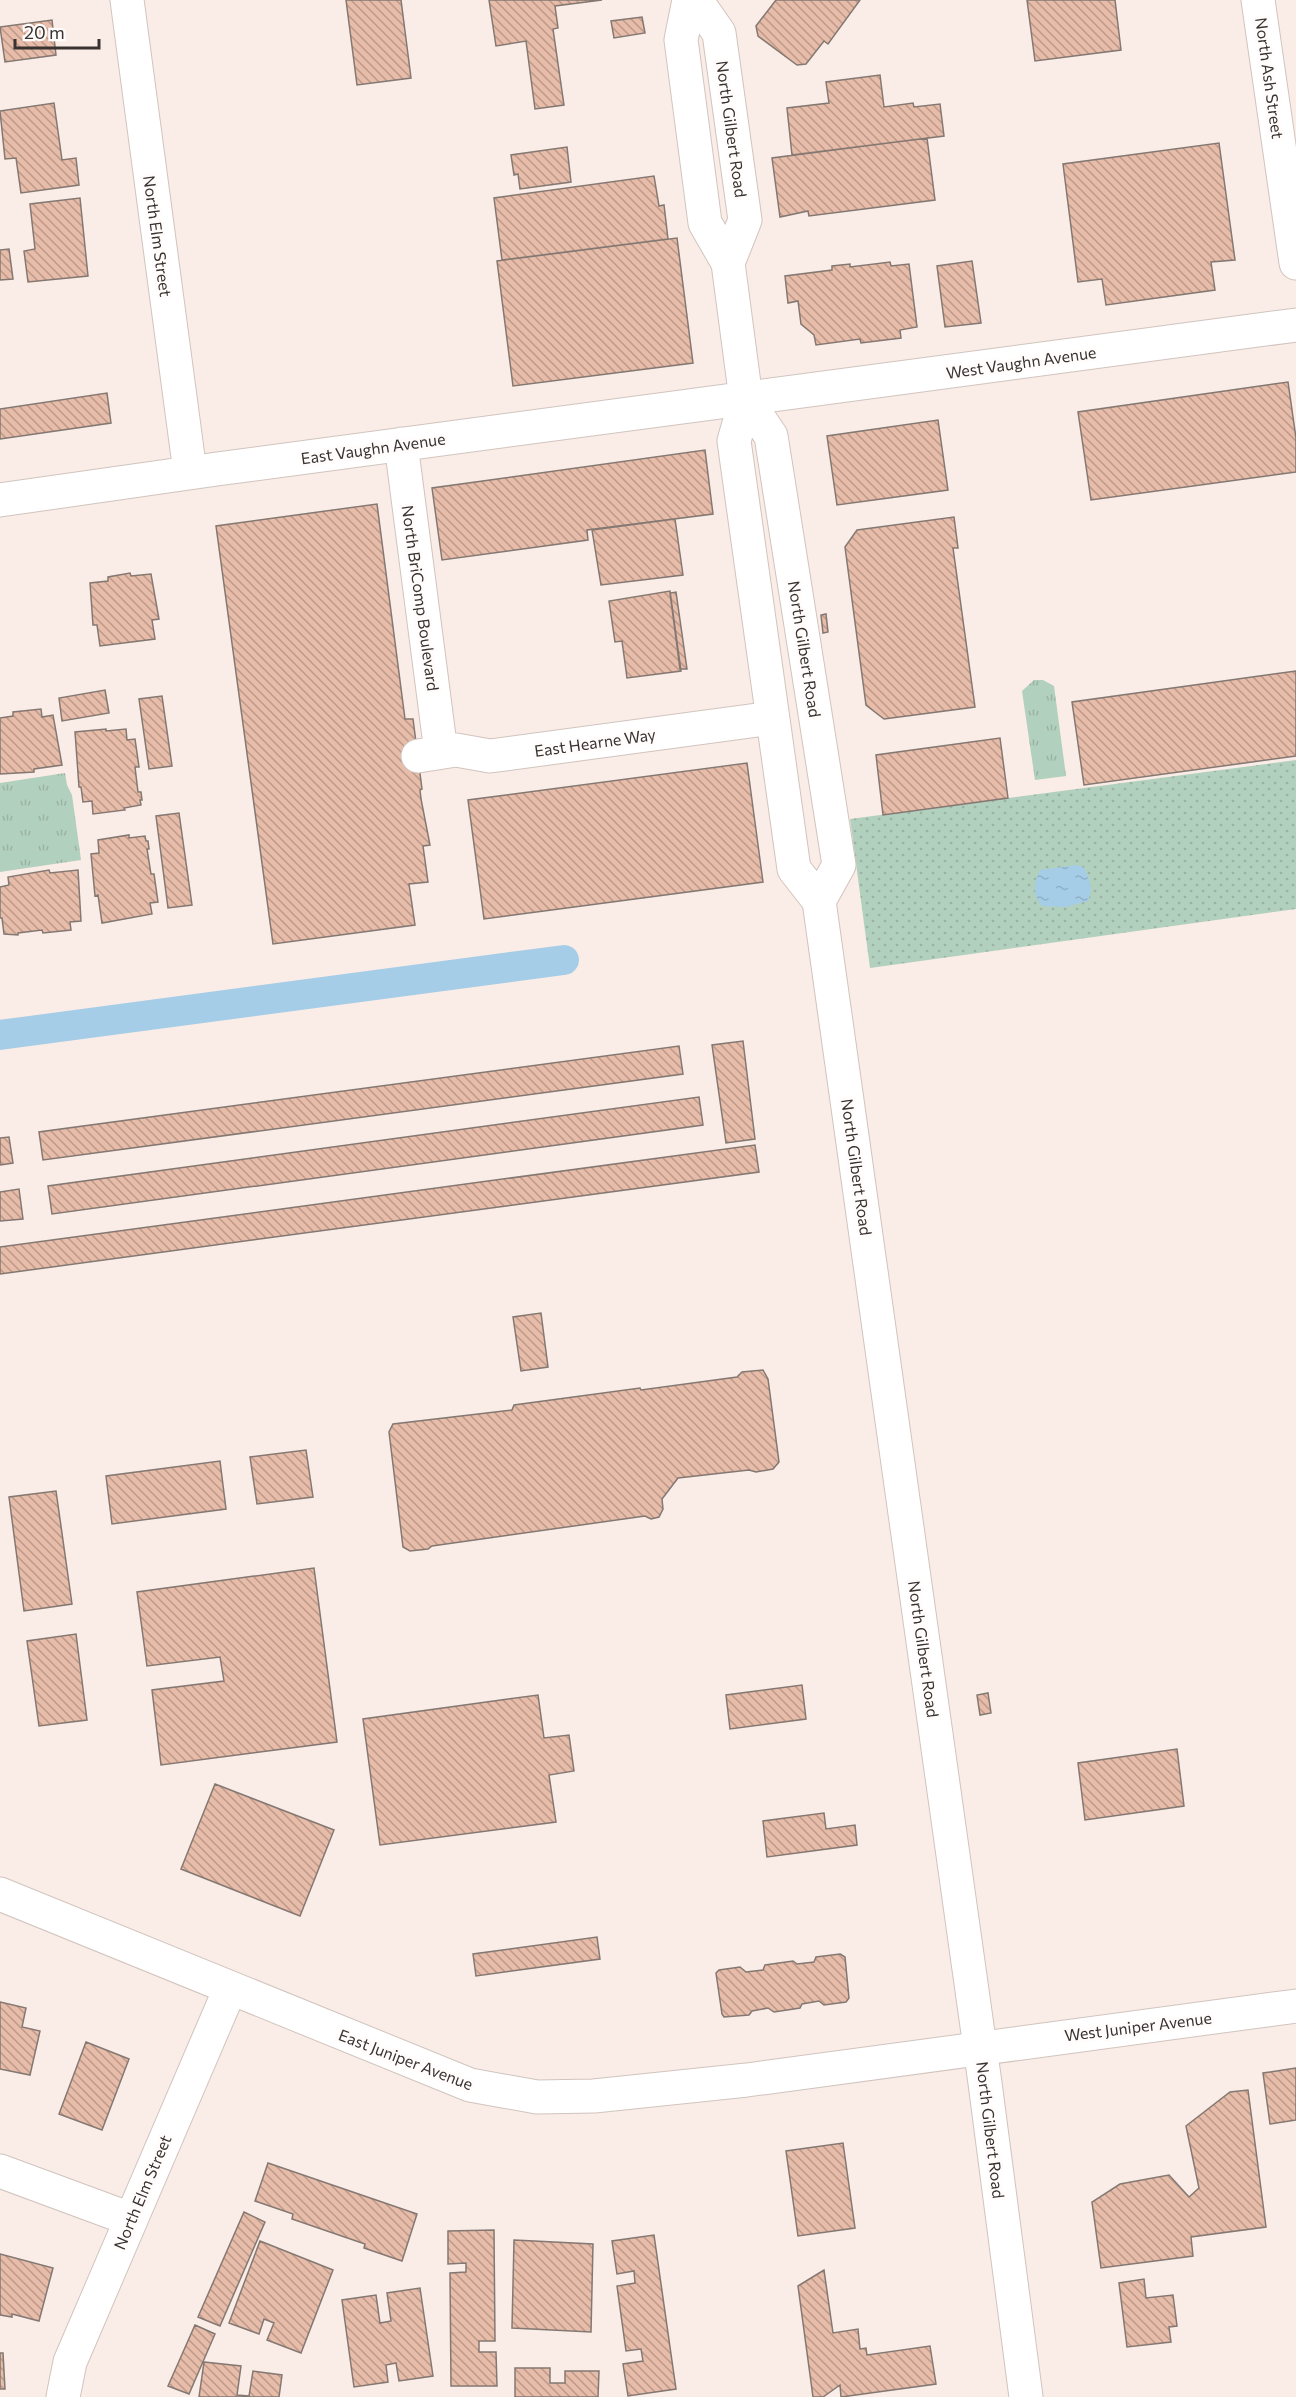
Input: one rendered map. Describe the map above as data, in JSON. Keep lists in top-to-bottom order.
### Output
{
  "streets": {
    "street": [
      "North Ash Street",
      "North Gilbert Road",
      "North Elm Street",
      "West Vaughn Avenue",
      "East Vaughn Avenue",
      "North BriComp Boulevard",
      "East Hearne Way",
      "West Juniper Avenue",
      "East Juniper Avenue"
    ]
  },
  "crossings": [
    ["North Gilbert Road", "West Vaughn Avenue"],
    ["North Gilbert Road", "East Vaughn Avenue"],
    ["North Gilbert Road", "East Hearne Way"],
    ["North Gilbert Road", "West Juniper Avenue"],
    ["North Gilbert Road", "East Juniper Avenue"],
    ["North Elm Street", "East Vaughn Avenue"],
    ["North Elm Street", "East Juniper Avenue"],
    ["West Vaughn Avenue", "East Vaughn Avenue"],
    ["East Vaughn Avenue", "North BriComp Boulevard"],
    ["North BriComp Boulevard", "East Hearne Way"],
    ["West Juniper Avenue", "East Juniper Avenue"]
  ],
  "scale_bar": "20 m"
}
